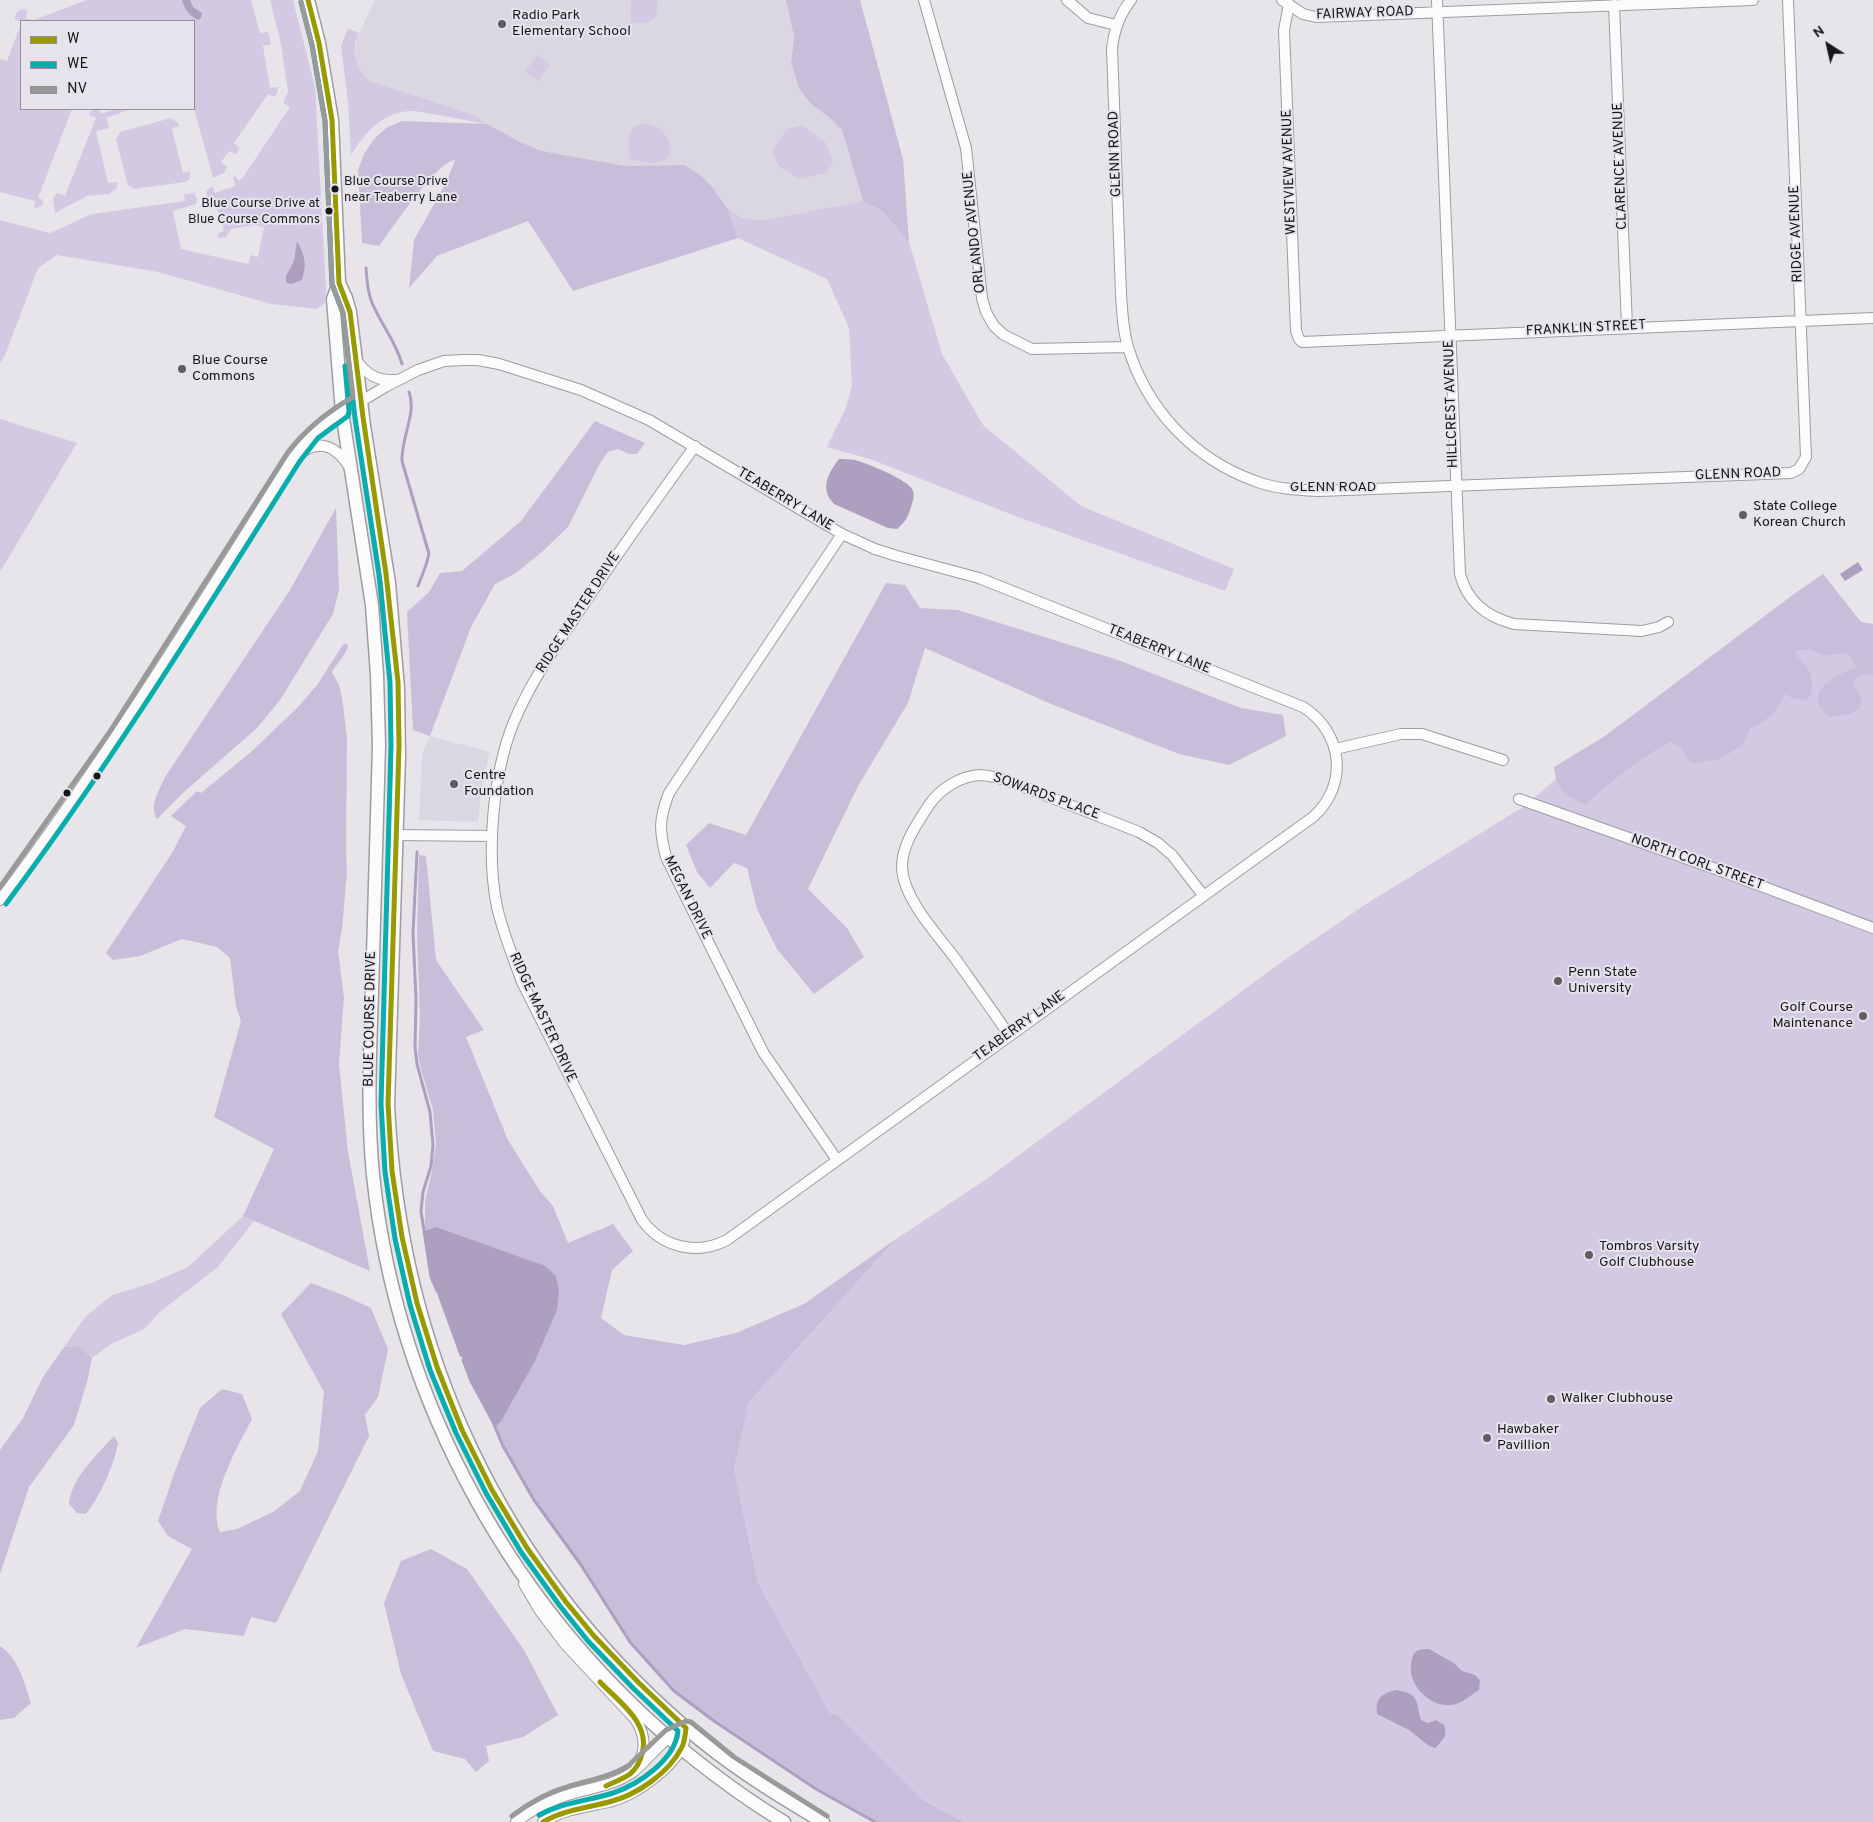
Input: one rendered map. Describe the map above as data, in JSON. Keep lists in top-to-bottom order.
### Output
{
  "streets": {
    "main road": ["BLUE COURSE DRIVE"],
    "street": [
      "FAIRWAY ROAD",
      "GLENN ROAD",
      "CLARENCE AVENUE",
      "WESTVIEW AVENUE",
      "ORLANDO AVENUE",
      "RIDGE AVENUE",
      "FRANKLIN STREET",
      "HILLCREST AVENUE",
      "TEABERRY LANE",
      "RIDGE MASTER DRIVE",
      "SOWARDS PLACE",
      "NORTH CORL STREET",
      "MEGAN DRIVE"
    ]
  },
  "crossings": [
    ["FAIRWAY ROAD", "CLARENCE AVENUE"],
    ["FAIRWAY ROAD", "WESTVIEW AVENUE"],
    ["FAIRWAY ROAD", "HILLCREST AVENUE"],
    ["GLENN ROAD", "ORLANDO AVENUE"],
    ["GLENN ROAD", "RIDGE AVENUE"],
    ["GLENN ROAD", "HILLCREST AVENUE"],
    ["CLARENCE AVENUE", "FRANKLIN STREET"],
    ["WESTVIEW AVENUE", "FRANKLIN STREET"],
    ["RIDGE AVENUE", "FRANKLIN STREET"],
    ["FRANKLIN STREET", "HILLCREST AVENUE"],
    ["TEABERRY LANE", "RIDGE MASTER DRIVE"],
    ["TEABERRY LANE", "SOWARDS PLACE"],
    ["TEABERRY LANE", "MEGAN DRIVE"],
    ["TEABERRY LANE", "BLUE COURSE DRIVE"],
    ["RIDGE MASTER DRIVE", "MEGAN DRIVE"]
  ],
  "places": [
    "Radio Park Elementary School",
    "Blue Course Drive near Teaberry Lane",
    "Blue Course Drive at Blue Course Commons",
    "Blue Course Commons",
    "State College Korean Church",
    "Centre Foundation",
    "Penn State University",
    "Golf Course Maintenance",
    "Tombros Varsity Golf Clubhouse",
    "Walker Clubhouse",
    "Hawbaker Pavillion"
  ],
  "lines": ["transit line W", "transit line WE", "transit line NV"],
  "legend": ["W", "WE", "NV"],
  "north": "top left"
}
